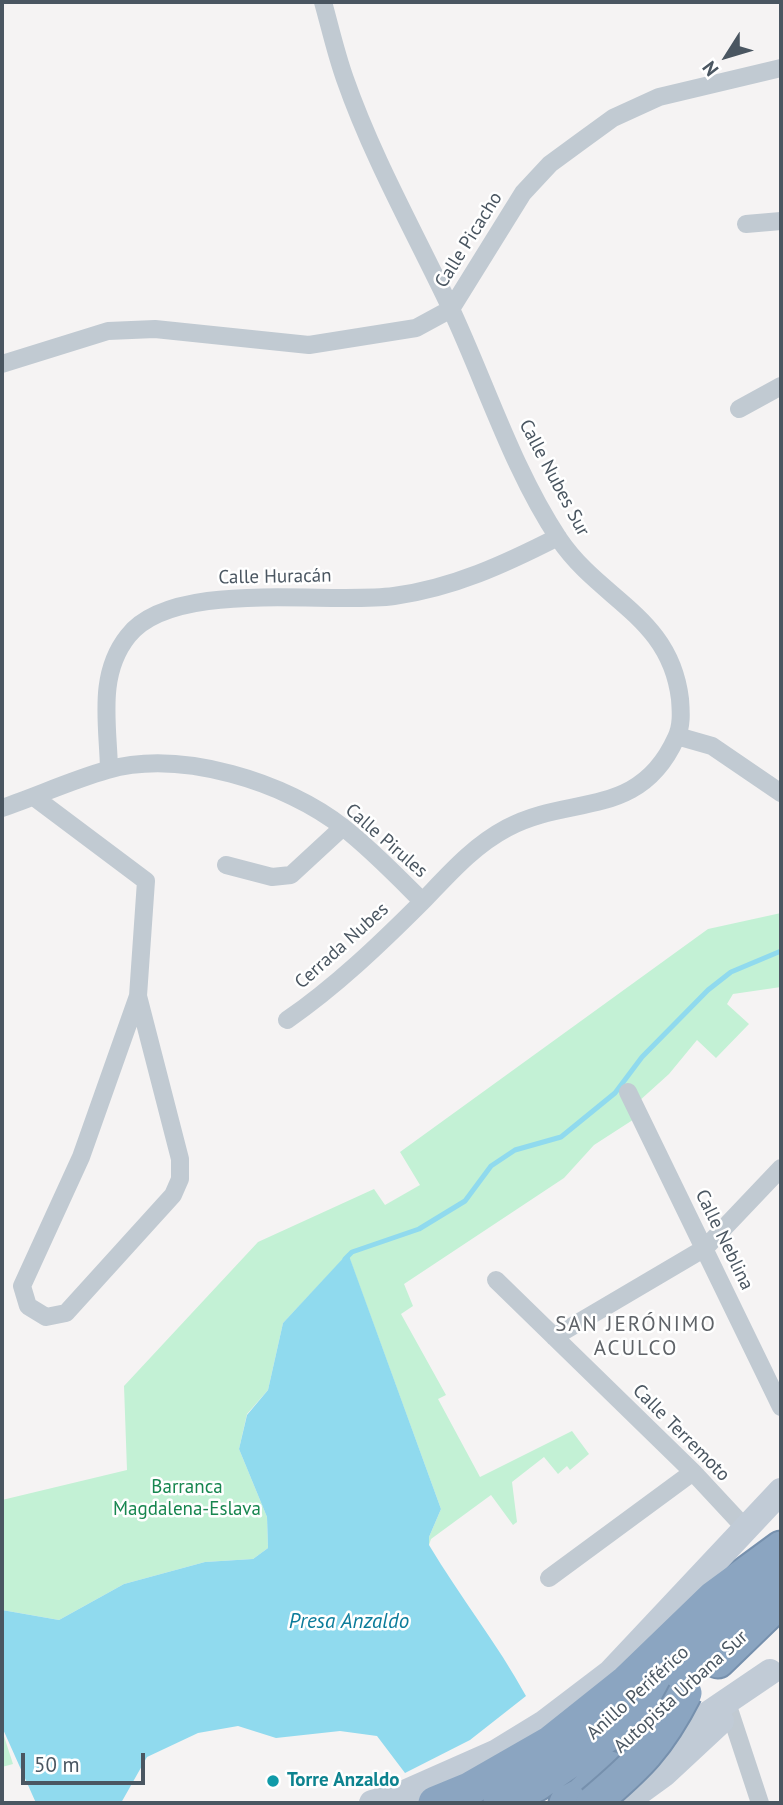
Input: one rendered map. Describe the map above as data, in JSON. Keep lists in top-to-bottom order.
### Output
{
  "streets": {
    "highway": ["Autopista Urbana Sur", "Anillo Periférico"],
    "street": [
      "Calle Picacho",
      "Calle Nubes Sur",
      "Calle Huracán",
      "Calle Pirules",
      "Cerrada Nubes",
      "Calle Neblina",
      "Calle Terremoto"
    ]
  },
  "crossings": [
    ["Calle Picacho", "Calle Nubes Sur"],
    ["Calle Nubes Sur", "Calle Huracán"],
    ["Calle Nubes Sur", "Calle Pirules"],
    ["Calle Nubes Sur", "Cerrada Nubes"],
    ["Calle Huracán", "Calle Pirules"],
    ["Calle Pirules", "Cerrada Nubes"]
  ],
  "districts": ["SAN JERÓNIMO ACULCO"],
  "water": ["Presa Anzaldo"],
  "parks": ["Barranca Magdalena-Eslava"],
  "places": ["Torre Anzaldo"],
  "scale_bar": "50 m",
  "north": "bottom left"
}
